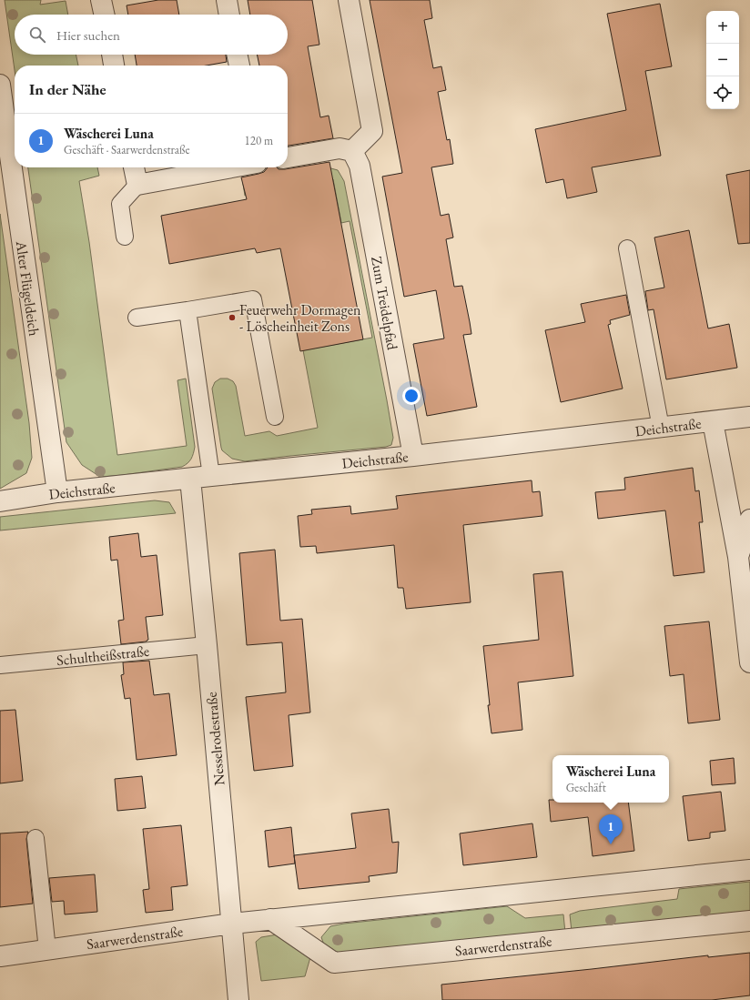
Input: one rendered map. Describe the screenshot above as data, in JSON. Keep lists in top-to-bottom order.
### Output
{
  "streets": {
    "street": [
      "Alter Flügeldeich",
      "Zum Treidelpfad",
      "Deichstraße",
      "Nesselrodestraße",
      "Saarwerdenstraße"
    ],
    "lane": ["Schultheißstraße"]
  },
  "crossings": [
    ["Alter Flügeldeich", "Deichstraße"],
    ["Zum Treidelpfad", "Deichstraße"],
    ["Deichstraße", "Nesselrodestraße"],
    ["Schultheißstraße", "Nesselrodestraße"],
    ["Nesselrodestraße", "Saarwerdenstraße"]
  ],
  "places": ["Feuerwehr Dormagen - Löscheinheit Zons"],
  "page": {
    "map_buttons": ["+", "−"],
    "search": "Hier suchen",
    "heading": "In der Nähe",
    "list": [
      {
        "mark": "1",
        "name": "Wäscherei Luna",
        "note": "Geschäft · Saarwerdenstraße",
        "value": "120 m"
      }
    ],
    "popup": ["Wäscherei Luna", "Geschäft"],
    "pins": "1"
  }
}
